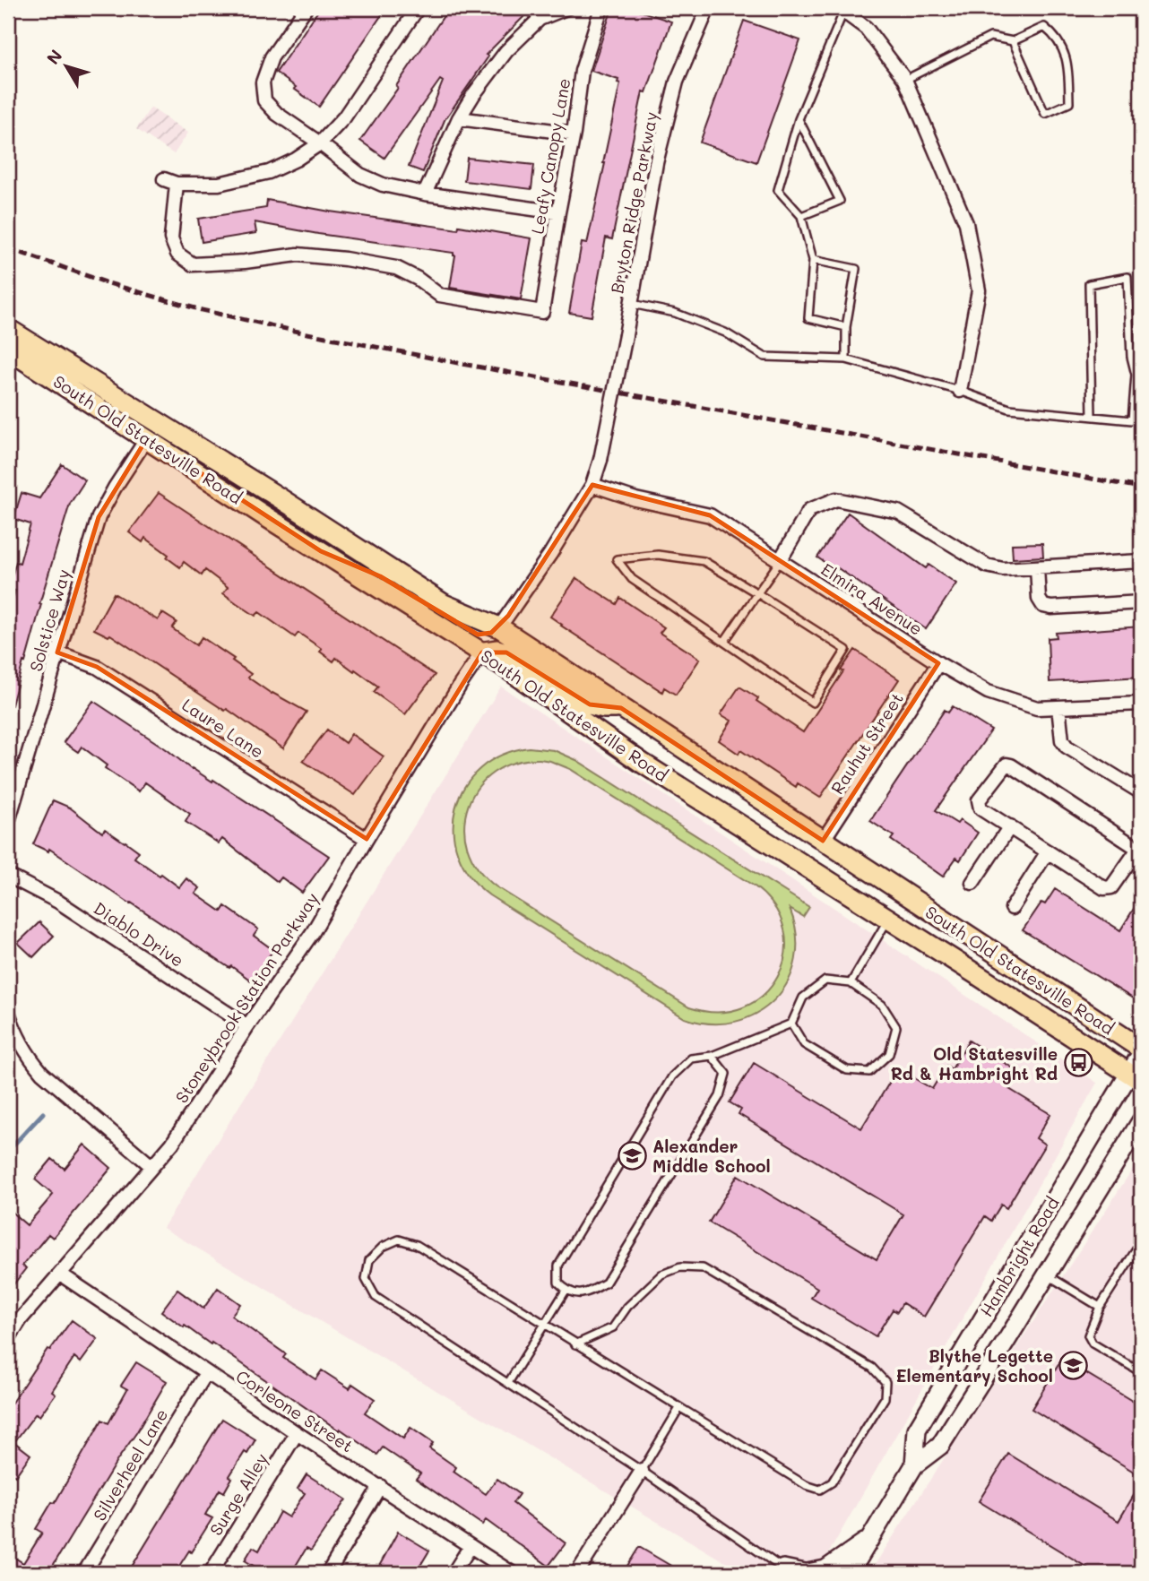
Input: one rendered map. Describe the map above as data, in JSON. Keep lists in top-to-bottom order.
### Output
{
  "streets": {
    "main road": ["South Old Statesville Road", "Hambright Road"],
    "street": [
      "Leafy Canopy Lane",
      "Bryton Ridge Parkway",
      "Elmira Avenue",
      "Solstice Way",
      "Laure Lane",
      "Rauhut Street",
      "Diablo Drive",
      "Stoneybrook Station Parkway",
      "Corleone Street",
      "Silverheel Lane",
      "Surge Alley"
    ]
  },
  "crossings": [
    ["Bryton Ridge Parkway", "South Old Statesville Road"],
    ["Bryton Ridge Parkway", "Elmira Avenue"],
    ["South Old Statesville Road", "Solstice Way"],
    ["South Old Statesville Road", "Rauhut Street"],
    ["South Old Statesville Road", "Stoneybrook Station Parkway"],
    ["South Old Statesville Road", "Hambright Road"],
    ["Elmira Avenue", "Rauhut Street"],
    ["Solstice Way", "Laure Lane"],
    ["Laure Lane", "Stoneybrook Station Parkway"],
    ["Diablo Drive", "Stoneybrook Station Parkway"],
    ["Stoneybrook Station Parkway", "Corleone Street"],
    ["Corleone Street", "Silverheel Lane"],
    ["Corleone Street", "Surge Alley"]
  ],
  "places": {
    "bus stop": ["Old Statesville Rd & Hambright Rd"],
    "school or university": ["Alexander Middle School", "Blythe Legette Elementary School"]
  },
  "north": "top left"
}
